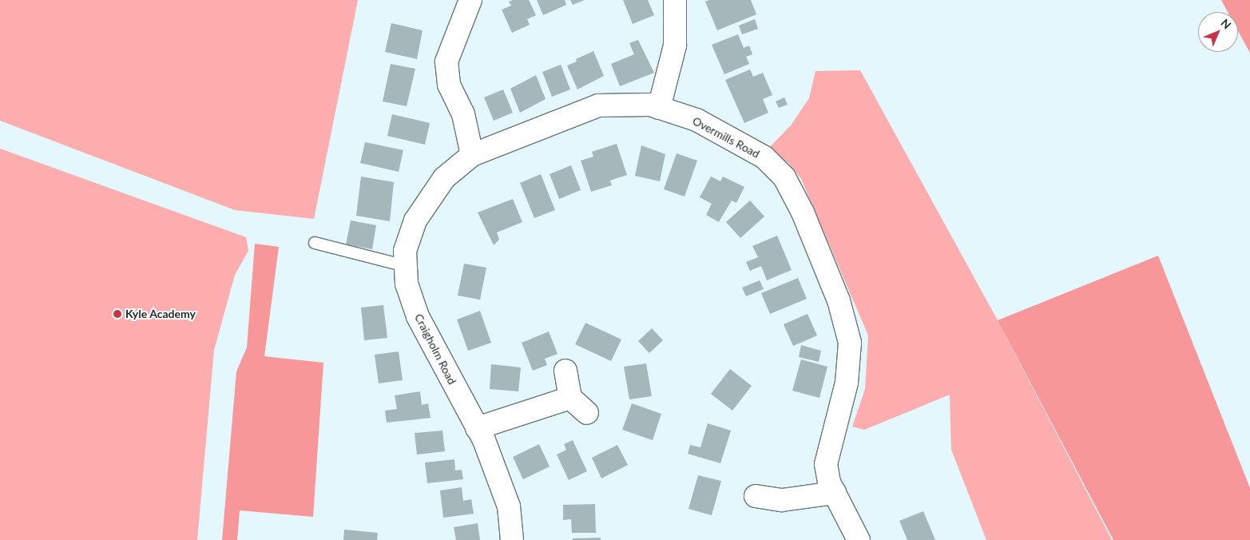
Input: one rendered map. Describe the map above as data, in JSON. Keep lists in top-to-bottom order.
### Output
{
  "streets": {
    "street": ["Overmills Road", "Craigholm Road"]
  },
  "crossings": [
    ["Overmills Road", "Craigholm Road"]
  ],
  "places": ["Kyle Academy"],
  "north": "top right"
}
